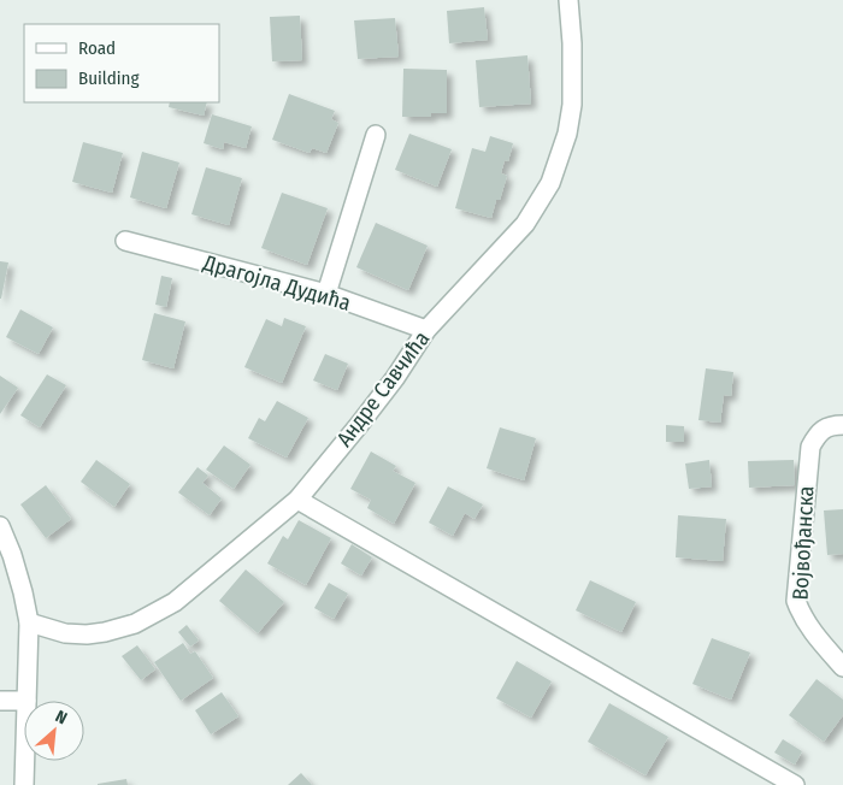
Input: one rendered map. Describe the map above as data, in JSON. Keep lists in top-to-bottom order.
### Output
{
  "streets": {
    "street": ["Драгојла Дудића", "Андре Савчића", "Војвођанска"]
  },
  "crossings": [
    ["Драгојла Дудића", "Андре Савчића"]
  ],
  "legend": ["Road", "Building"],
  "north": "top right"
}
